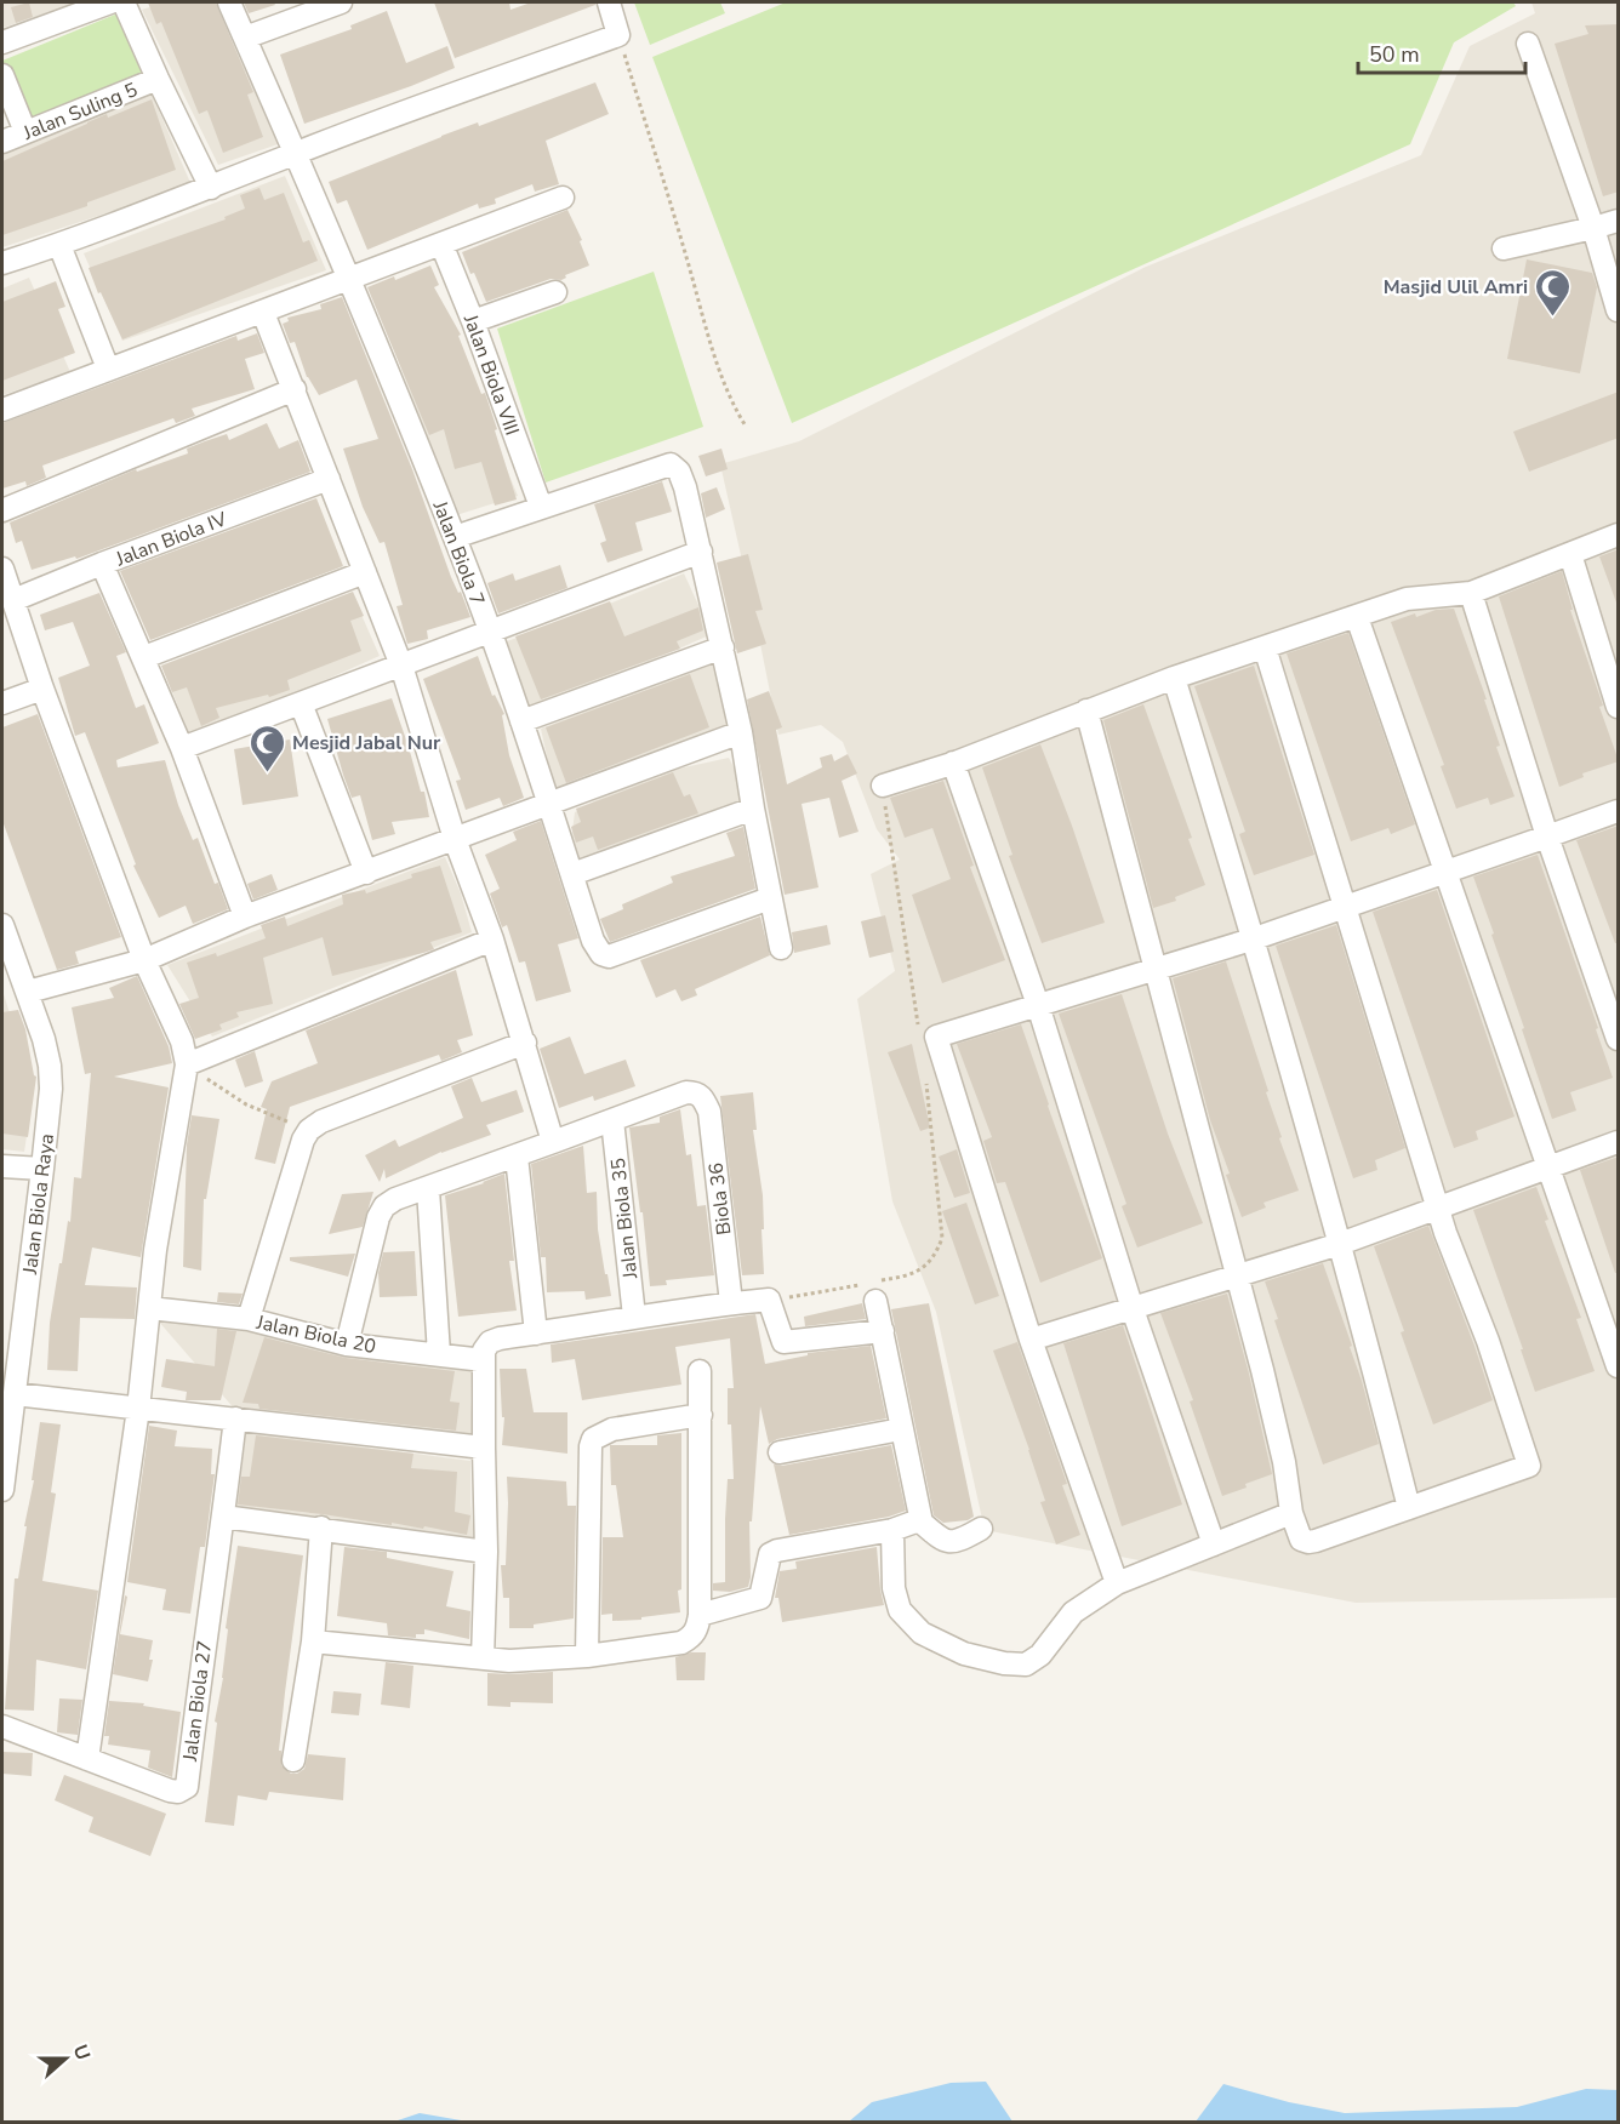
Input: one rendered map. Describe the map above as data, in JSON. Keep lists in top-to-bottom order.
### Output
{
  "streets": {
    "street": [
      "Jalan Suling 5",
      "Jalan Biola VIII",
      "Jalan Biola IV",
      "Jalan Biola 7",
      "Biola 36",
      "Jalan Biola Raya",
      "Jalan Biola 35",
      "Jalan Biola 20",
      "Jalan Biola 27"
    ]
  },
  "crossings": [
    ["Biola 36", "Jalan Biola 35"]
  ],
  "places": {
    "mosque": ["Masjid Ulil Amri", "Mesjid Jabal Nur"]
  },
  "scale_bar": "50 m",
  "north": "right"
}
